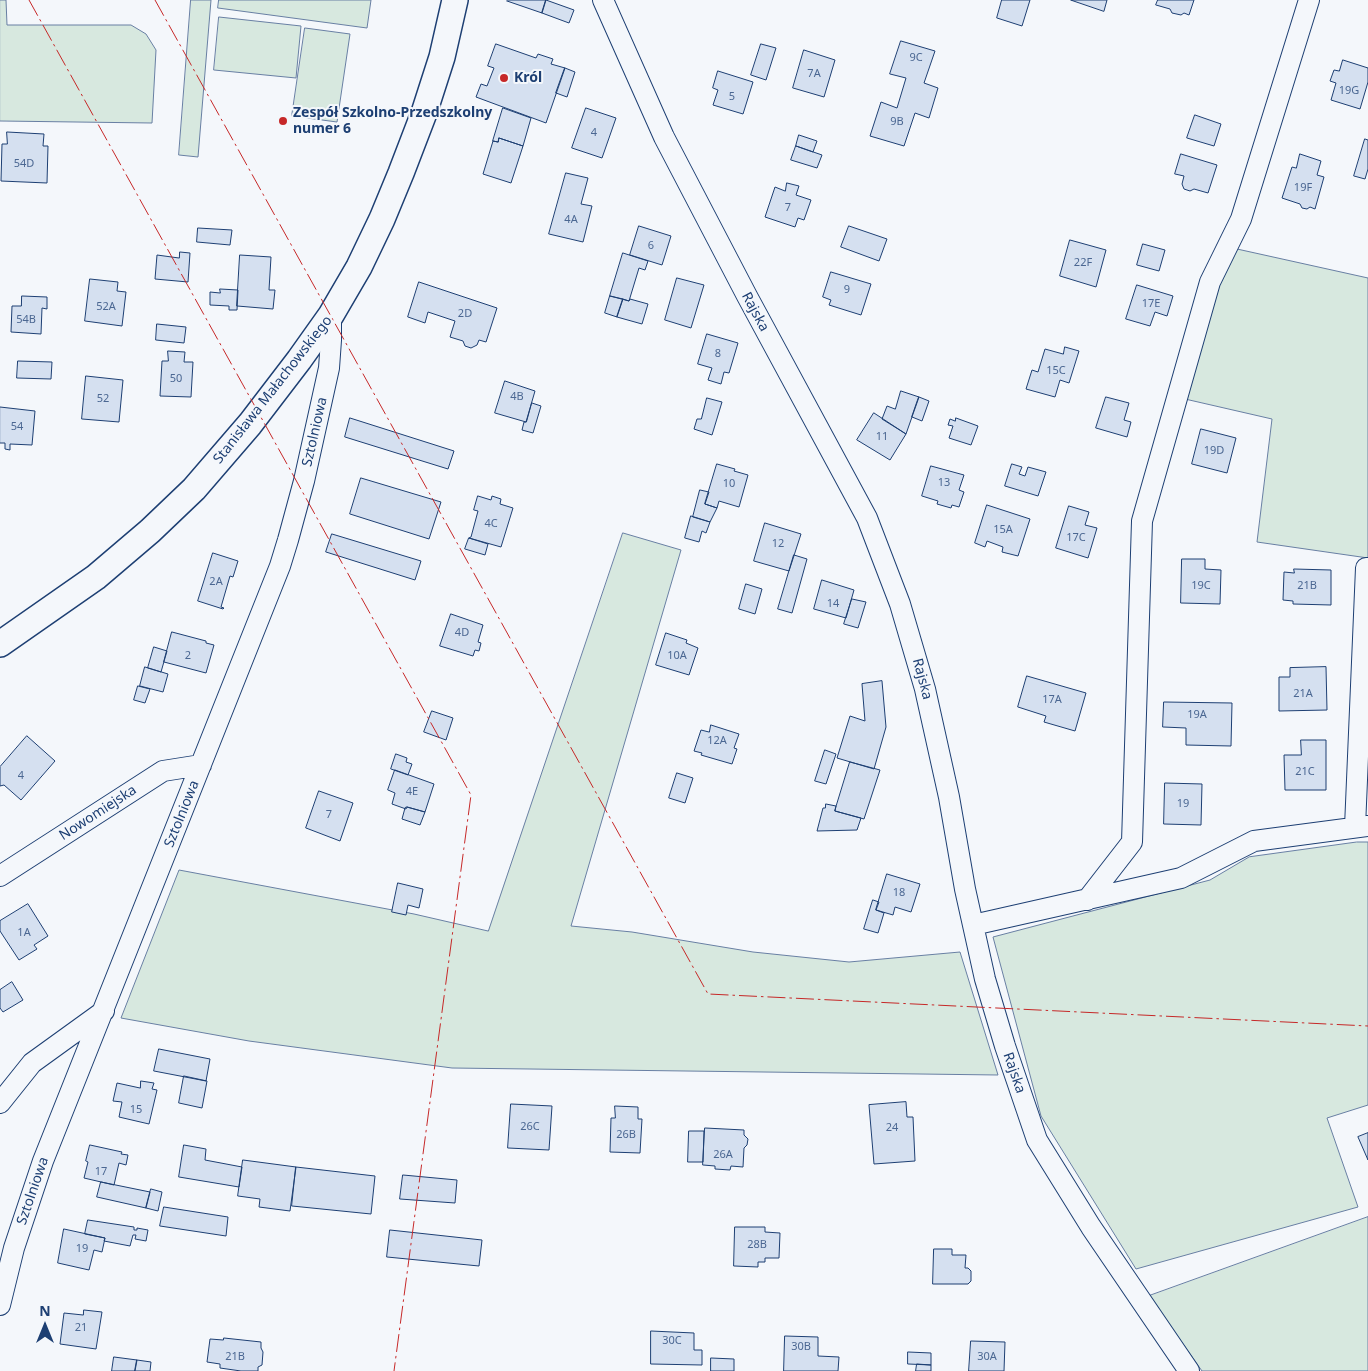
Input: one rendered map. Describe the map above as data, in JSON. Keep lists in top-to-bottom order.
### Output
{
  "streets": {
    "street": [
      "Rajska",
      "Stanisława Małachowskiego",
      "Sztolniowa",
      "Nowomiejska"
    ]
  },
  "crossings": [
    ["Stanisława Małachowskiego", "Sztolniowa"],
    ["Sztolniowa", "Nowomiejska"]
  ],
  "places": ["Król", "Zespół Szkolno-Przedszkolny numer 6"],
  "house_numbers": [
    "9C",
    "7A",
    "19G",
    "5",
    "9B",
    "4",
    "54D",
    "19F",
    "7",
    "4A",
    "6",
    "22F",
    "9",
    "17E",
    "52A",
    "2D",
    "54B",
    "8",
    "15C",
    "50",
    "4B",
    "52",
    "54",
    "11",
    "19D",
    "13",
    "10",
    "4C",
    "15A",
    "17C",
    "12",
    "2A",
    "19C",
    "21B",
    "14",
    "4D",
    "2",
    "10A",
    "21A",
    "17A",
    "19A",
    "12A",
    "21C",
    "4",
    "4E",
    "19",
    "7",
    "18",
    "1A",
    "15",
    "26C",
    "24",
    "26B",
    "26A",
    "17",
    "28B",
    "19",
    "21",
    "30C",
    "30B",
    "21B",
    "30A"
  ],
  "north": "top"
}
